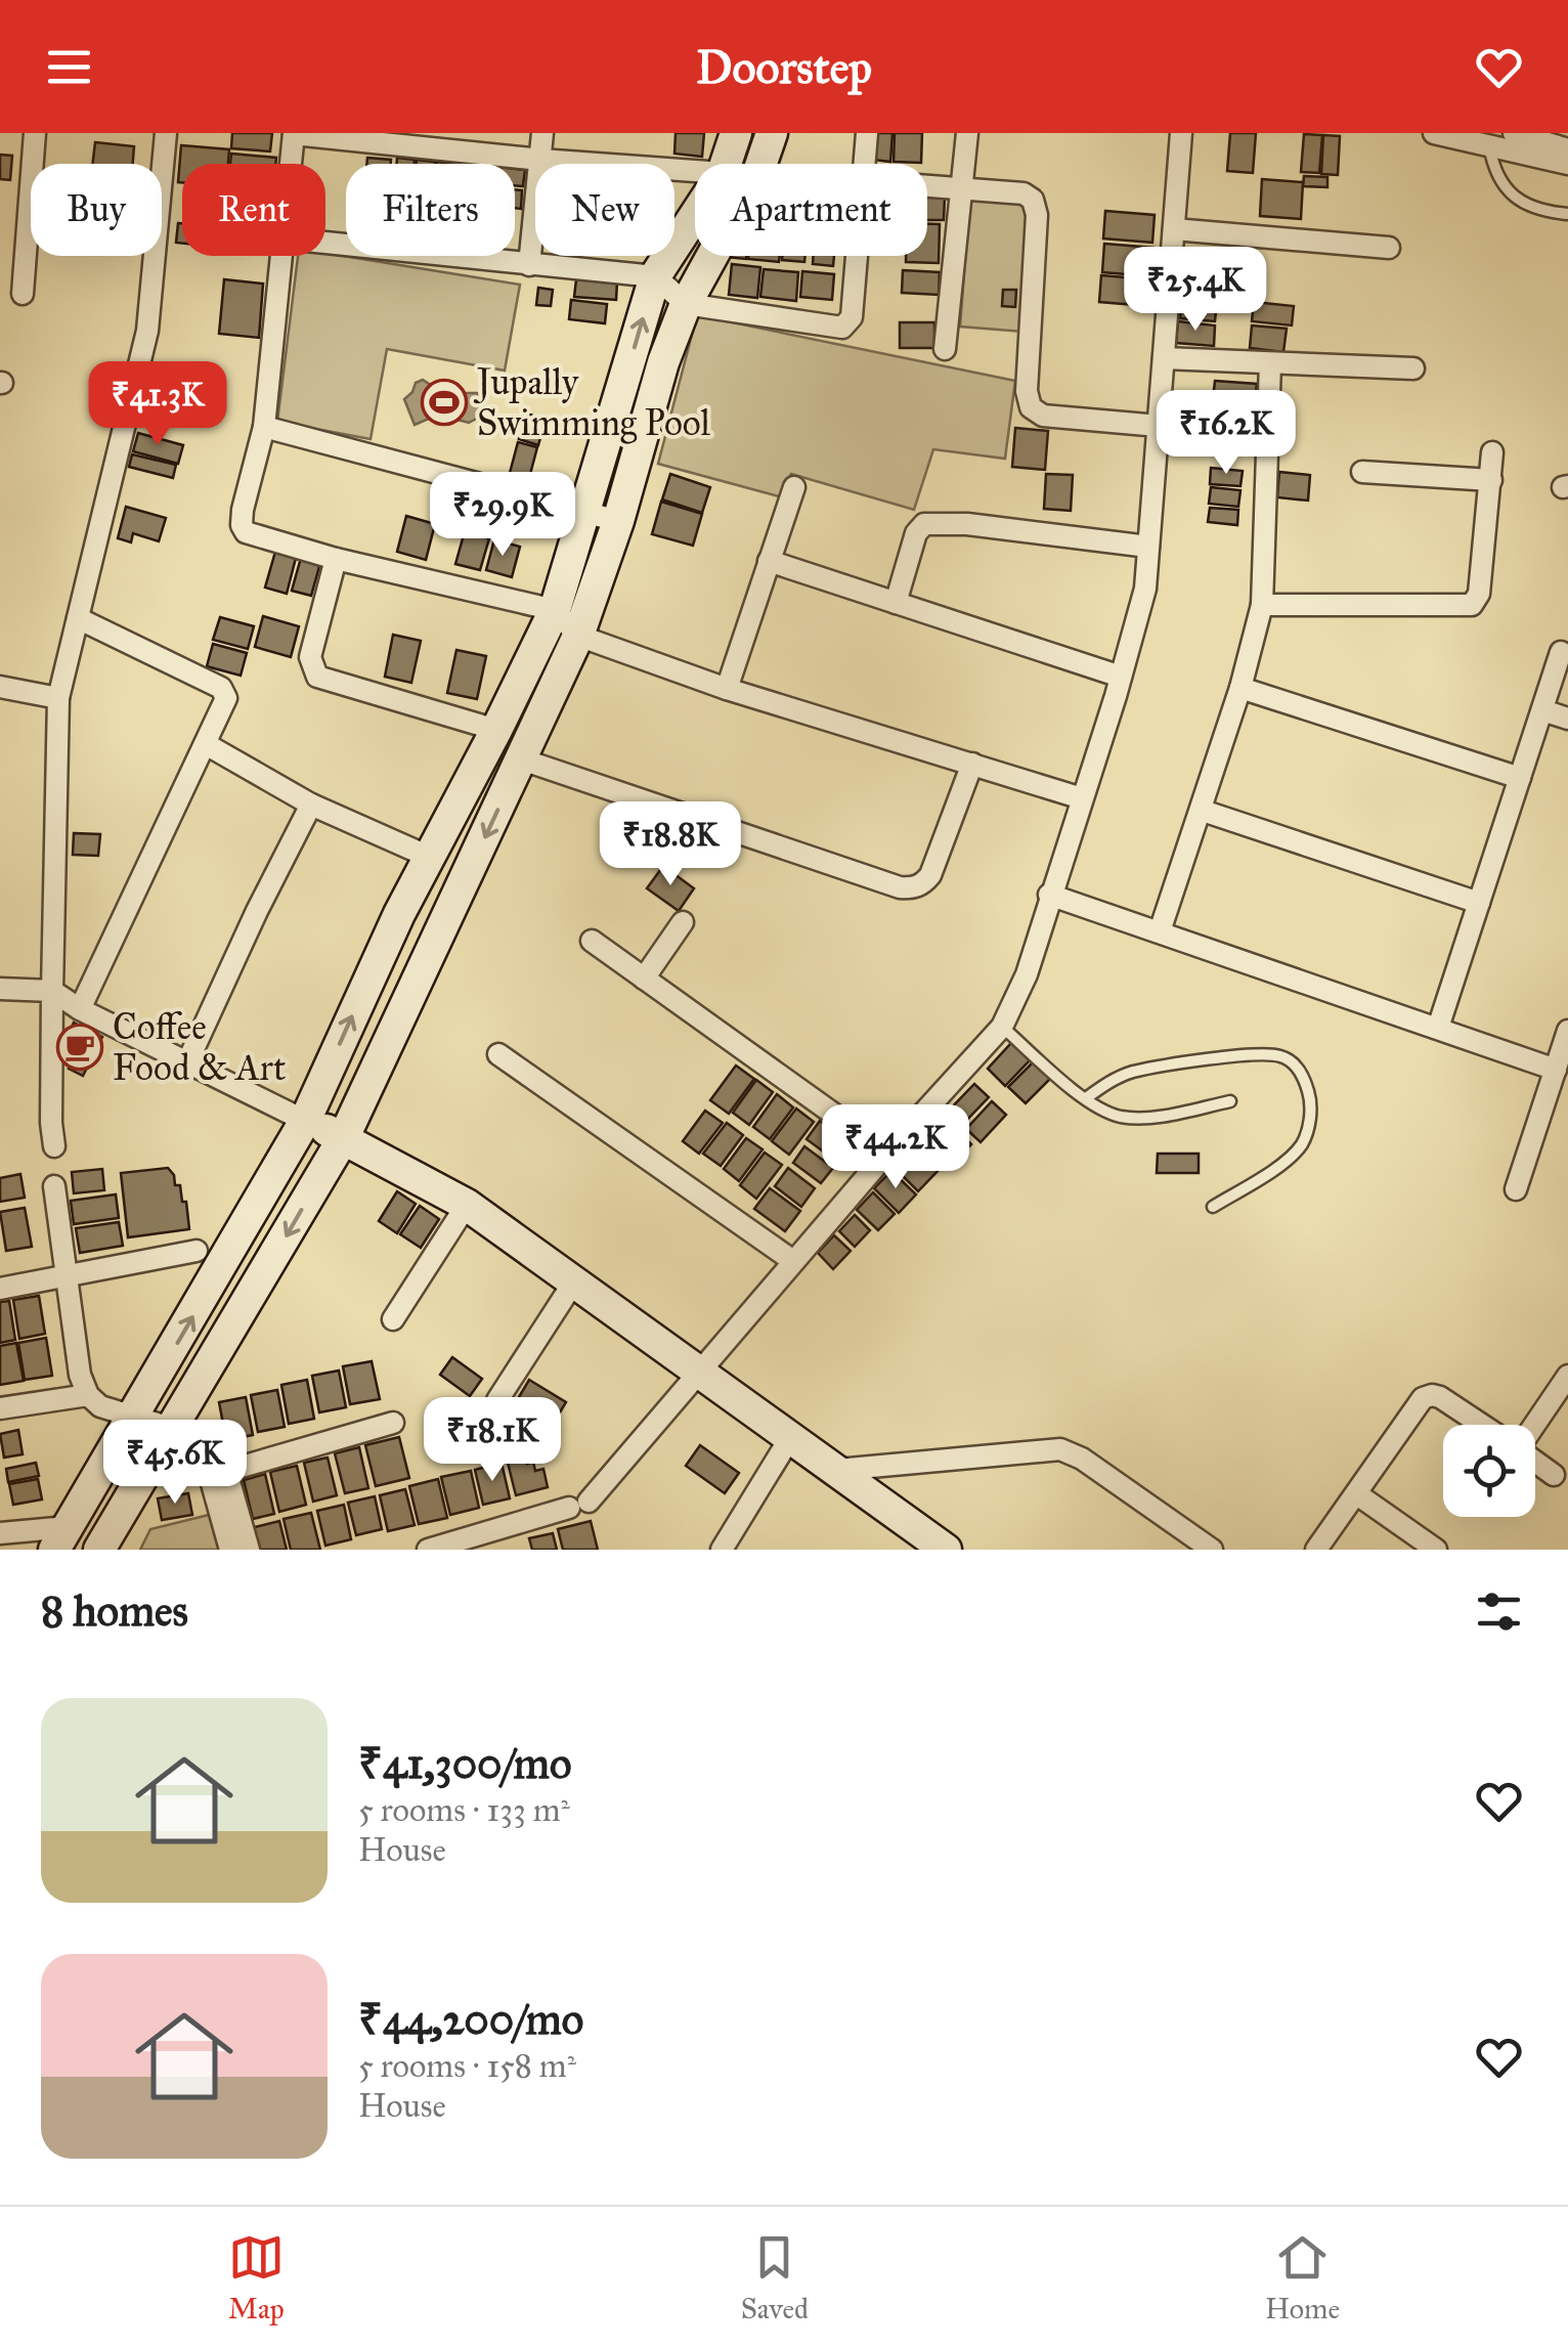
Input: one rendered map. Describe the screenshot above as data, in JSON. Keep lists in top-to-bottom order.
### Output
{
  "places": {
    "sports": ["Jupally Swimming Pool"],
    "cafe": ["Coffee Food & Art"]
  },
  "page": {
    "header": "Doorstep",
    "chip": [
      "Buy",
      "Rent",
      "Filters",
      "New",
      "Apartment"
    ],
    "price": [
      "₹25.4K",
      "₹41.3K",
      "₹16.2K",
      "₹29.9K",
      "₹18.8K",
      "₹44.2K",
      "₹18.1K",
      "₹45.6K"
    ],
    "heading": "8 homes",
    "list": [
      {
        "name": "₹41,300/mo",
        "note": "5 rooms · 133 m² · House"
      },
      {
        "name": "₹44,200/mo",
        "note": "5 rooms · 158 m² · House"
      }
    ],
    "tabs": ["Map", "Saved", "Home"]
  }
}
